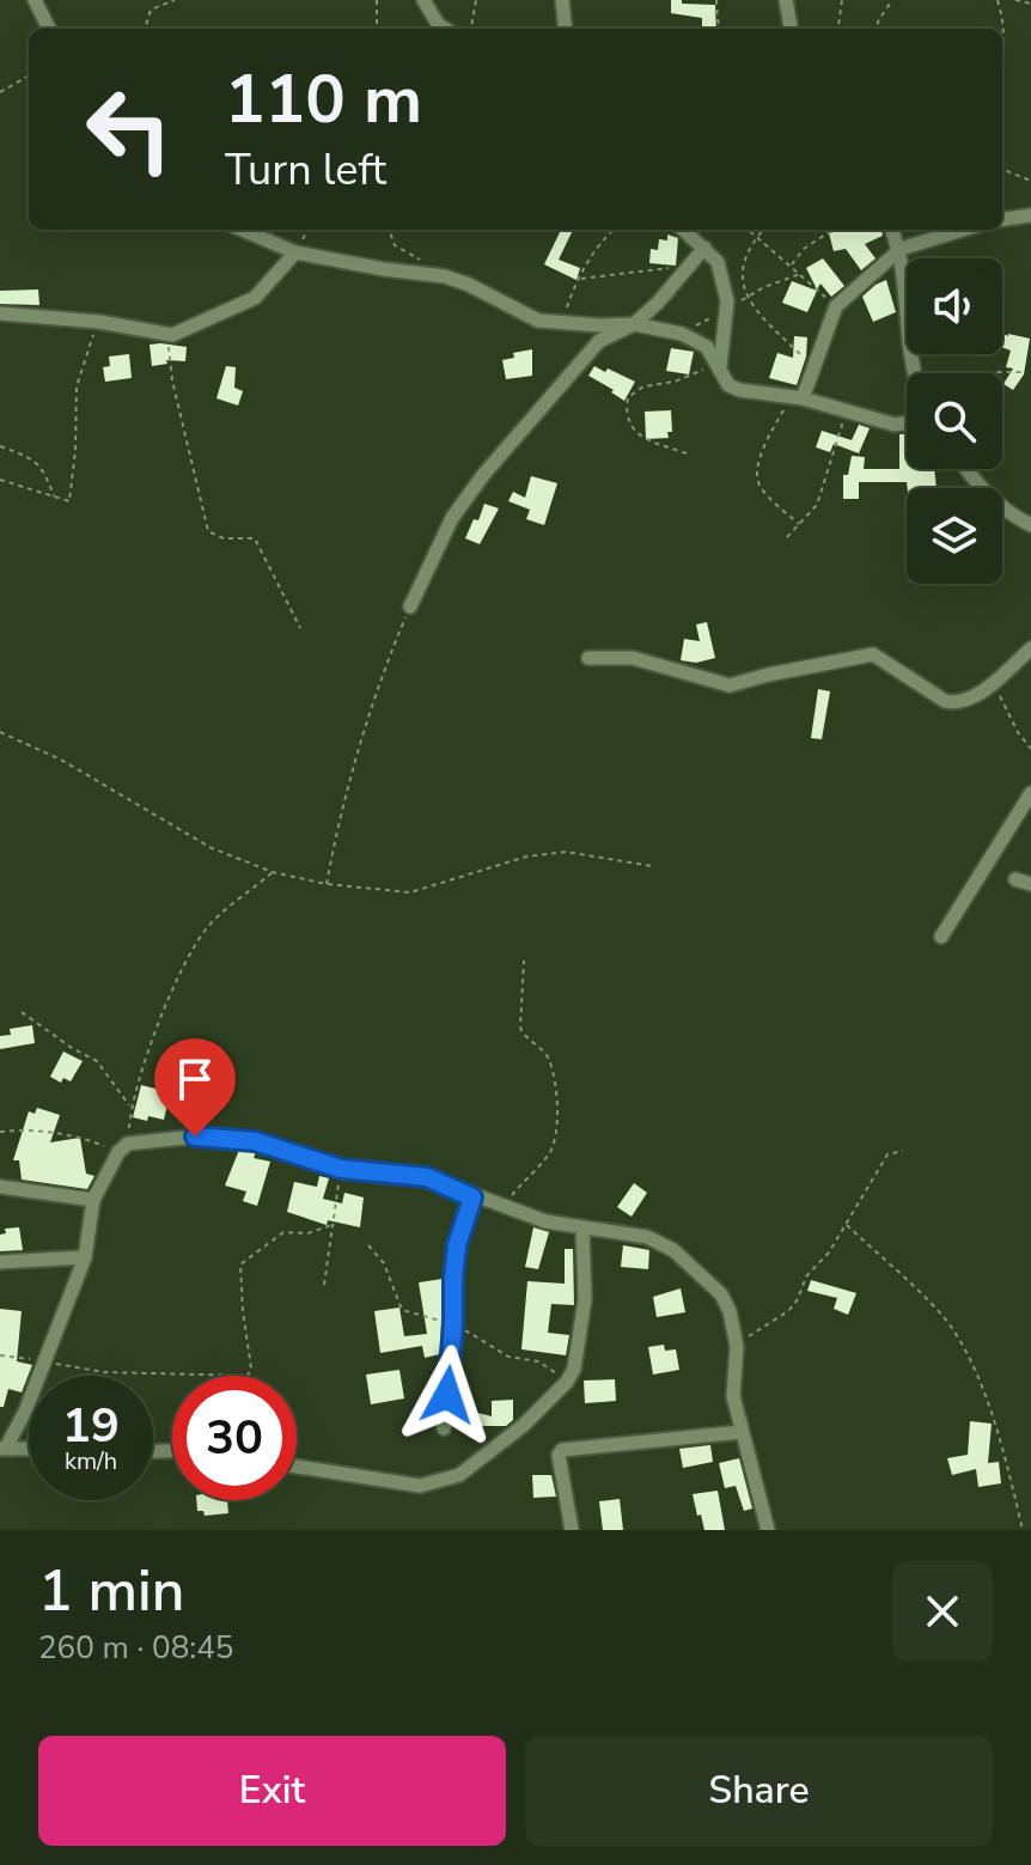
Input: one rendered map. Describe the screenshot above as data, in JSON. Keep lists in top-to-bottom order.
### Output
{
  "page": {
    "turn": ["110 m", "Turn left"],
    "speed": "19 km/h",
    "limit": "30",
    "heading": ["1 min", "260 m · 08:45"],
    "buttons": ["Exit", "Share"]
  }
}
